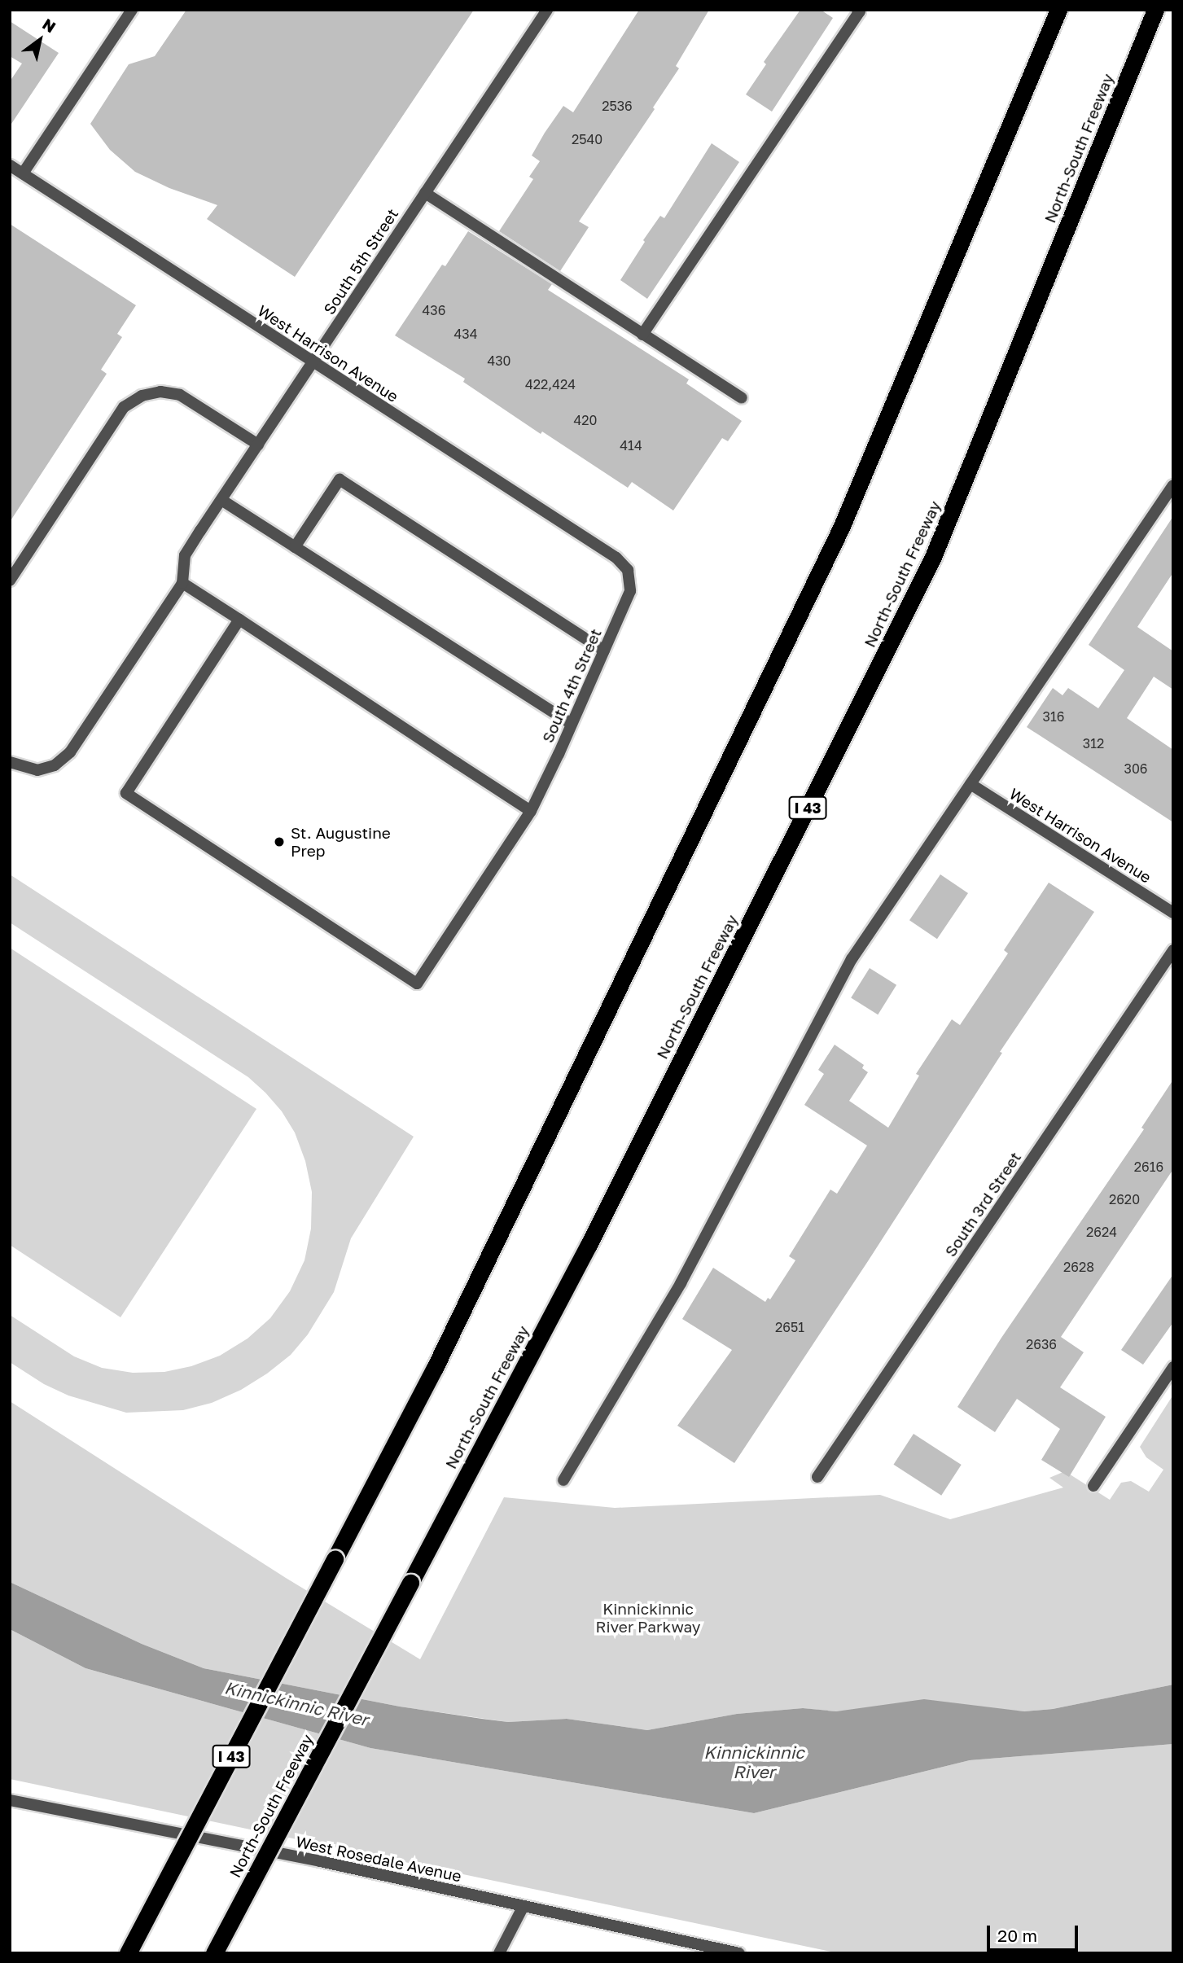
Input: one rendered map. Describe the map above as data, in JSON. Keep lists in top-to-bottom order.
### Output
{
  "streets": {
    "highway": ["North-South Freeway", "I 43"],
    "street": [
      "South 5th Street",
      "West Harrison Avenue",
      "South 4th Street",
      "South 3rd Street",
      "West Rosedale Avenue"
    ]
  },
  "crossings": [
    ["South 5th Street", "West Harrison Avenue"],
    ["West Harrison Avenue", "South 4th Street"]
  ],
  "water": ["Kinnickinnic River"],
  "parks": ["Kinnickinnic River Parkway"],
  "places": ["St. Augustine Prep"],
  "house_numbers": [
    "2536",
    "2540",
    "436",
    "434",
    "430",
    "422,424",
    "420",
    "414",
    "316",
    "312",
    "306",
    "2616",
    "2620",
    "2624",
    "2628",
    "2651",
    "2636"
  ],
  "scale_bar": "20 m",
  "north": "top right"
}
